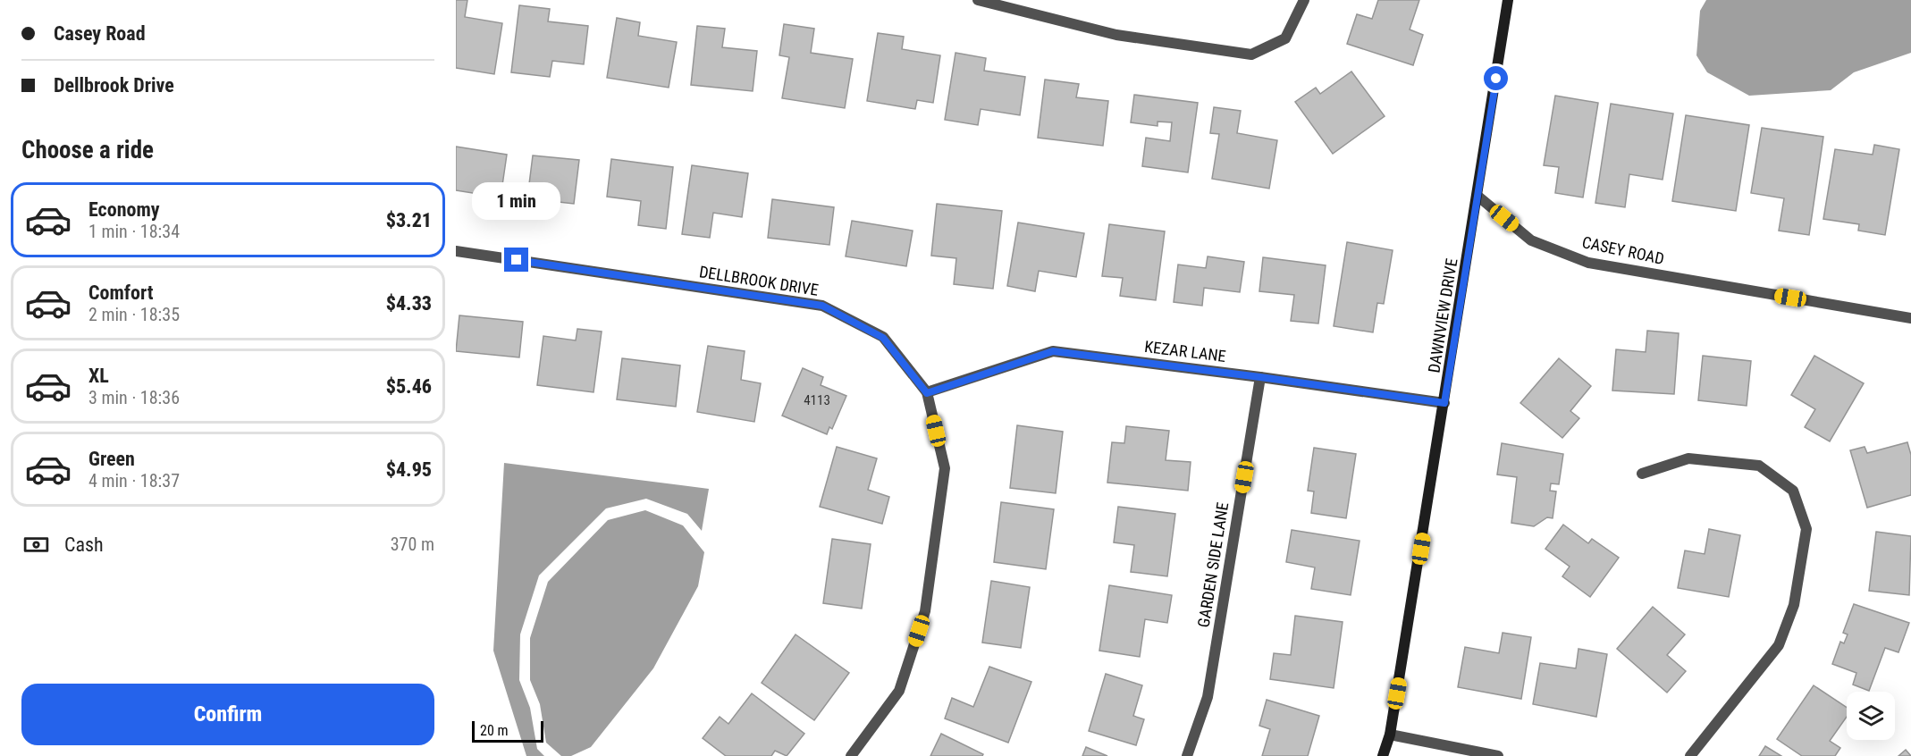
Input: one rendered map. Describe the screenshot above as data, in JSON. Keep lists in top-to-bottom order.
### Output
{
  "streets": {
    "street": [
      "CASEY ROAD",
      "DELLBROOK DRIVE",
      "DAWNVIEW DRIVE",
      "KEZAR LANE",
      "GARDEN SIDE LANE"
    ]
  },
  "crossings": [
    ["CASEY ROAD", "DAWNVIEW DRIVE"],
    ["DELLBROOK DRIVE", "KEZAR LANE"],
    ["DAWNVIEW DRIVE", "KEZAR LANE"],
    ["KEZAR LANE", "GARDEN SIDE LANE"]
  ],
  "house_numbers": ["4113"],
  "scale_bar": "20 m",
  "page": {
    "banner": ["Casey Road", "Dellbrook Drive"],
    "heading": "Choose a ride",
    "list": [
      {
        "name": "Economy",
        "note": "1 min · 18:34",
        "value": "$3.21"
      },
      {
        "name": "Comfort",
        "note": "2 min · 18:35",
        "value": "$4.33"
      },
      {
        "name": "XL",
        "note": "3 min · 18:36",
        "value": "$5.46"
      },
      {
        "name": "Green",
        "note": "4 min · 18:37",
        "value": "$4.95"
      }
    ],
    "bubble": "1 min",
    "pay": ["Cash", "370 m"],
    "buttons": "Confirm",
    "scale": "20 m"
  }
}
